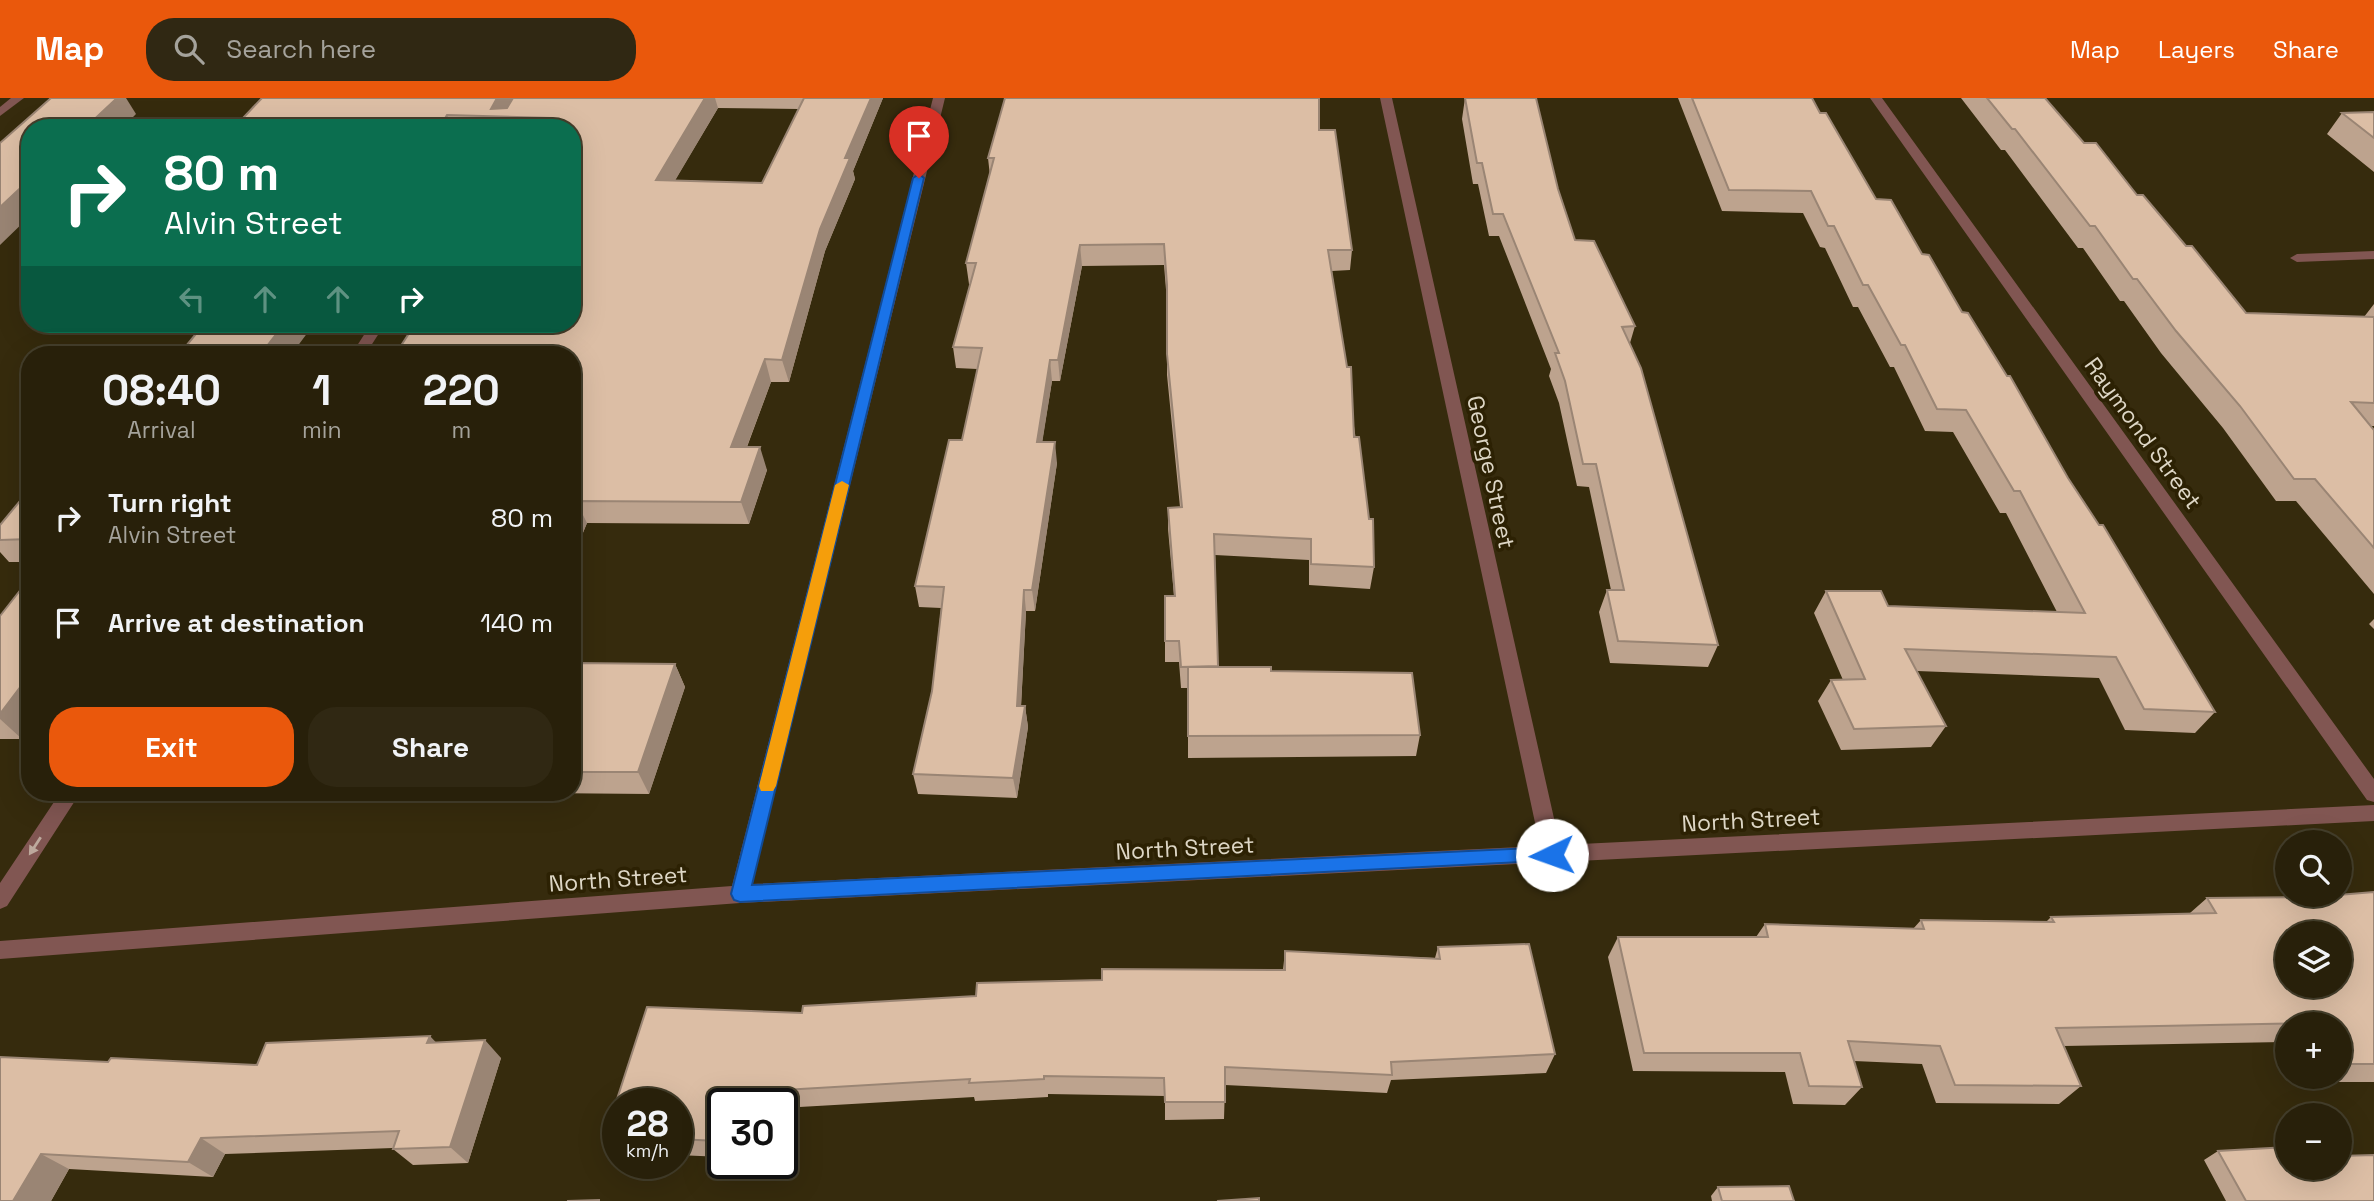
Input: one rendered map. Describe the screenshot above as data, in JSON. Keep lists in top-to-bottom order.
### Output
{
  "streets": {
    "street": ["Raymond Street", "George Street", "North Street"]
  },
  "crossings": [
    ["George Street", "North Street"]
  ],
  "page": {
    "header": "Map",
    "search": "Search here",
    "nav": ["Map", "Layers", "Share"],
    "turn": ["80 m", "Alvin Street"],
    "eta": [
      "08:40",
      "Arrival",
      "1",
      "min",
      "220",
      "m"
    ],
    "list": [
      {
        "name": "Turn right",
        "note": "Alvin Street",
        "value": "80 m"
      },
      {
        "name": "Arrive at destination",
        "value": "140 m"
      }
    ],
    "buttons": ["Exit", "Share"],
    "map_buttons": ["+", "−"],
    "speed": "28 km/h",
    "limit": "30"
  }
}
